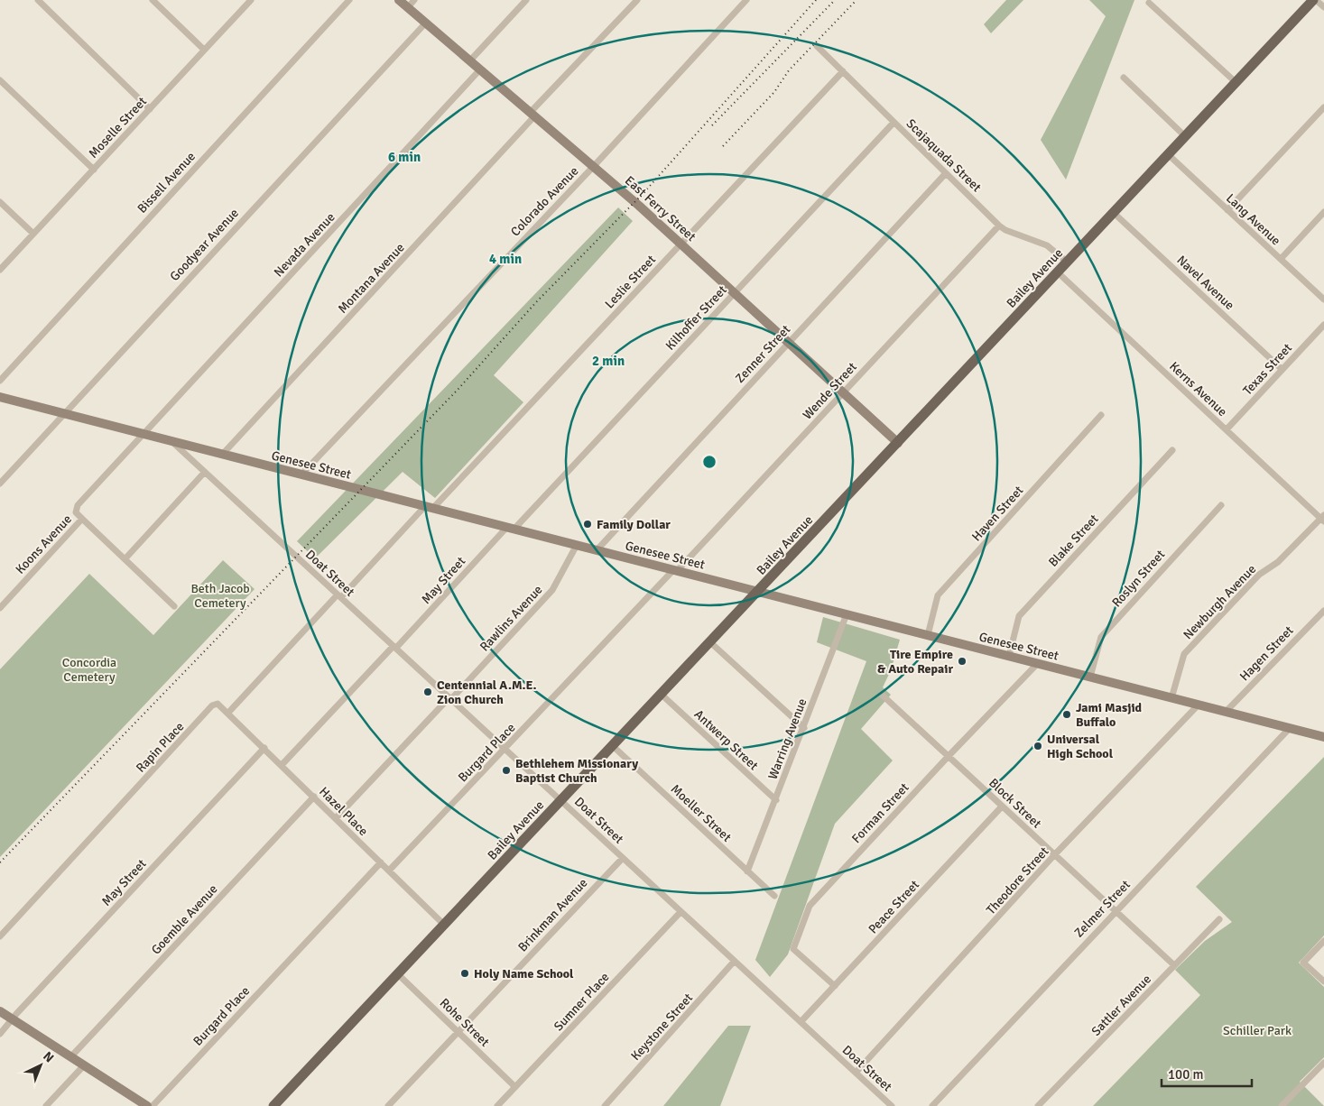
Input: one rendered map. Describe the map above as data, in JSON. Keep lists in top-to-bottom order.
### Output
{
  "streets": {
    "main road": ["East Ferry Street", "Bailey Avenue", "Genesee Street"],
    "street": [
      "Moselle Street",
      "Scajaquada Street",
      "Bissell Avenue",
      "Colorado Avenue",
      "Lang Avenue",
      "Goodyear Avenue",
      "Nevada Avenue",
      "Montana Avenue",
      "Leslie Street",
      "Navel Avenue",
      "Kilhoffer Street",
      "Zenner Street",
      "Texas Street",
      "Kerns Avenue",
      "Wende Street",
      "Haven Street",
      "Blake Street",
      "Koons Avenue",
      "Doat Street",
      "Roslyn Street",
      "May Street",
      "Newburgh Avenue",
      "Rawlins Avenue",
      "Hagen Street",
      "Warring Avenue",
      "Antwerp Street",
      "Rapin Place",
      "Burgard Place",
      "Block Street",
      "Hazel Place",
      "Moeller Street",
      "Forman Street",
      "Theodore Street",
      "Peace Street",
      "Zelmer Street",
      "Brinkman Avenue",
      "Goemble Avenue",
      "Sumner Place",
      "Sattler Avenue",
      "Rohe Street",
      "Keystone Street"
    ]
  },
  "crossings": [
    ["Scajaquada Street", "Bailey Avenue"],
    ["Scajaquada Street", "Leslie Street"],
    ["Scajaquada Street", "Kilhoffer Street"],
    ["Scajaquada Street", "Zenner Street"],
    ["Scajaquada Street", "Wende Street"],
    ["Colorado Avenue", "East Ferry Street"],
    ["Colorado Avenue", "Genesee Street"],
    ["East Ferry Street", "Goodyear Avenue"],
    ["East Ferry Street", "Nevada Avenue"],
    ["East Ferry Street", "Montana Avenue"],
    ["East Ferry Street", "Bailey Avenue"],
    ["East Ferry Street", "Leslie Street"],
    ["East Ferry Street", "Kilhoffer Street"],
    ["East Ferry Street", "Zenner Street"],
    ["East Ferry Street", "Wende Street"],
    ["Lang Avenue", "Bailey Avenue"],
    ["Goodyear Avenue", "Genesee Street"],
    ["Nevada Avenue", "Genesee Street"],
    ["Nevada Avenue", "Koons Avenue"],
    ["Montana Avenue", "Genesee Street"],
    ["Bailey Avenue", "Navel Avenue"],
    ["Bailey Avenue", "Kerns Avenue"],
    ["Bailey Avenue", "Genesee Street"],
    ["Bailey Avenue", "Doat Street"],
    ["Bailey Avenue", "Antwerp Street"],
    ["Bailey Avenue", "Hazel Place"],
    ["Bailey Avenue", "Moeller Street"],
    ["Bailey Avenue", "Rohe Street"],
    ["Leslie Street", "Genesee Street"],
    ["Navel Avenue", "Texas Street"],
    ["Kilhoffer Street", "Genesee Street"],
    ["Kilhoffer Street", "May Street"],
    ["Zenner Street", "Genesee Street"],
    ["Texas Street", "Kerns Avenue"],
    ["Kerns Avenue", "Newburgh Avenue"],
    ["Wende Street", "Genesee Street"],
    ["Wende Street", "Burgard Place"],
    ["Genesee Street", "Haven Street"],
    ["Genesee Street", "Blake Street"],
    ["Genesee Street", "Koons Avenue"],
    ["Genesee Street", "Doat Street"],
    ["Genesee Street", "Roslyn Street"],
    ["Genesee Street", "May Street"],
    ["Genesee Street", "Newburgh Avenue"],
    ["Genesee Street", "Rawlins Avenue"],
    ["Genesee Street", "Hagen Street"],
    ["Genesee Street", "Warring Avenue"],
    ["Genesee Street", "Burgard Place"],
    ["Genesee Street", "Forman Street"],
    ["Genesee Street", "Theodore Street"],
    ["Genesee Street", "Zelmer Street"],
    ["Doat Street", "May Street"],
    ["Doat Street", "Rawlins Avenue"],
    ["Doat Street", "Burgard Place"],
    ["Doat Street", "Theodore Street"],
    ["Doat Street", "Peace Street"],
    ["Doat Street", "Brinkman Avenue"],
    ["Doat Street", "Sumner Place"],
    ["Doat Street", "Keystone Street"],
    ["May Street", "Hazel Place"],
    ["Warring Avenue", "Antwerp Street"],
    ["Warring Avenue", "Moeller Street"],
    ["Rapin Place", "Hazel Place"],
    ["Burgard Place", "Hazel Place"],
    ["Block Street", "Forman Street"],
    ["Block Street", "Theodore Street"],
    ["Block Street", "Peace Street"],
    ["Block Street", "Zelmer Street"],
    ["Block Street", "Sattler Avenue"],
    ["Hazel Place", "Goemble Avenue"],
    ["Forman Street", "Peace Street"],
    ["Brinkman Avenue", "Rohe Street"],
    ["Sumner Place", "Rohe Street"]
  ],
  "parks": ["Beth Jacob Cemetery", "Concordia Cemetery", "Schiller Park"],
  "places": [
    "Family Dollar",
    "Tire Empire & Auto Repair",
    "Centennial A.M.E. Zion Church",
    "Jami Masjid Buffalo",
    "Universal High School",
    "Bethlehem Missionary Baptist Church",
    "Holy Name School"
  ],
  "scale_bar": "100 m",
  "north": "top right",
  "rings": ["6 min", "4 min", "2 min"]
}
